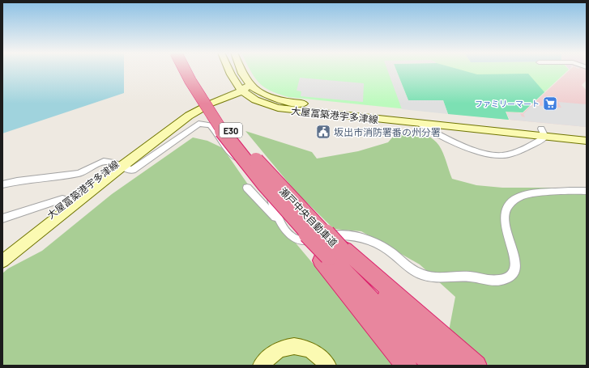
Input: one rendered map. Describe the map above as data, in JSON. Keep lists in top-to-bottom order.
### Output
{
  "streets": {
    "highway": ["E30", "瀬戸中央自動車道"],
    "main road": ["大屋冨築港宇多津線"]
  },
  "crossings": [
    ["E30", "瀬戸中央自動車道"]
  ],
  "places": {
    "supermarket": ["ファミリーマート"],
    "public building": ["坂出市消防署番の州分署"]
  }
}
